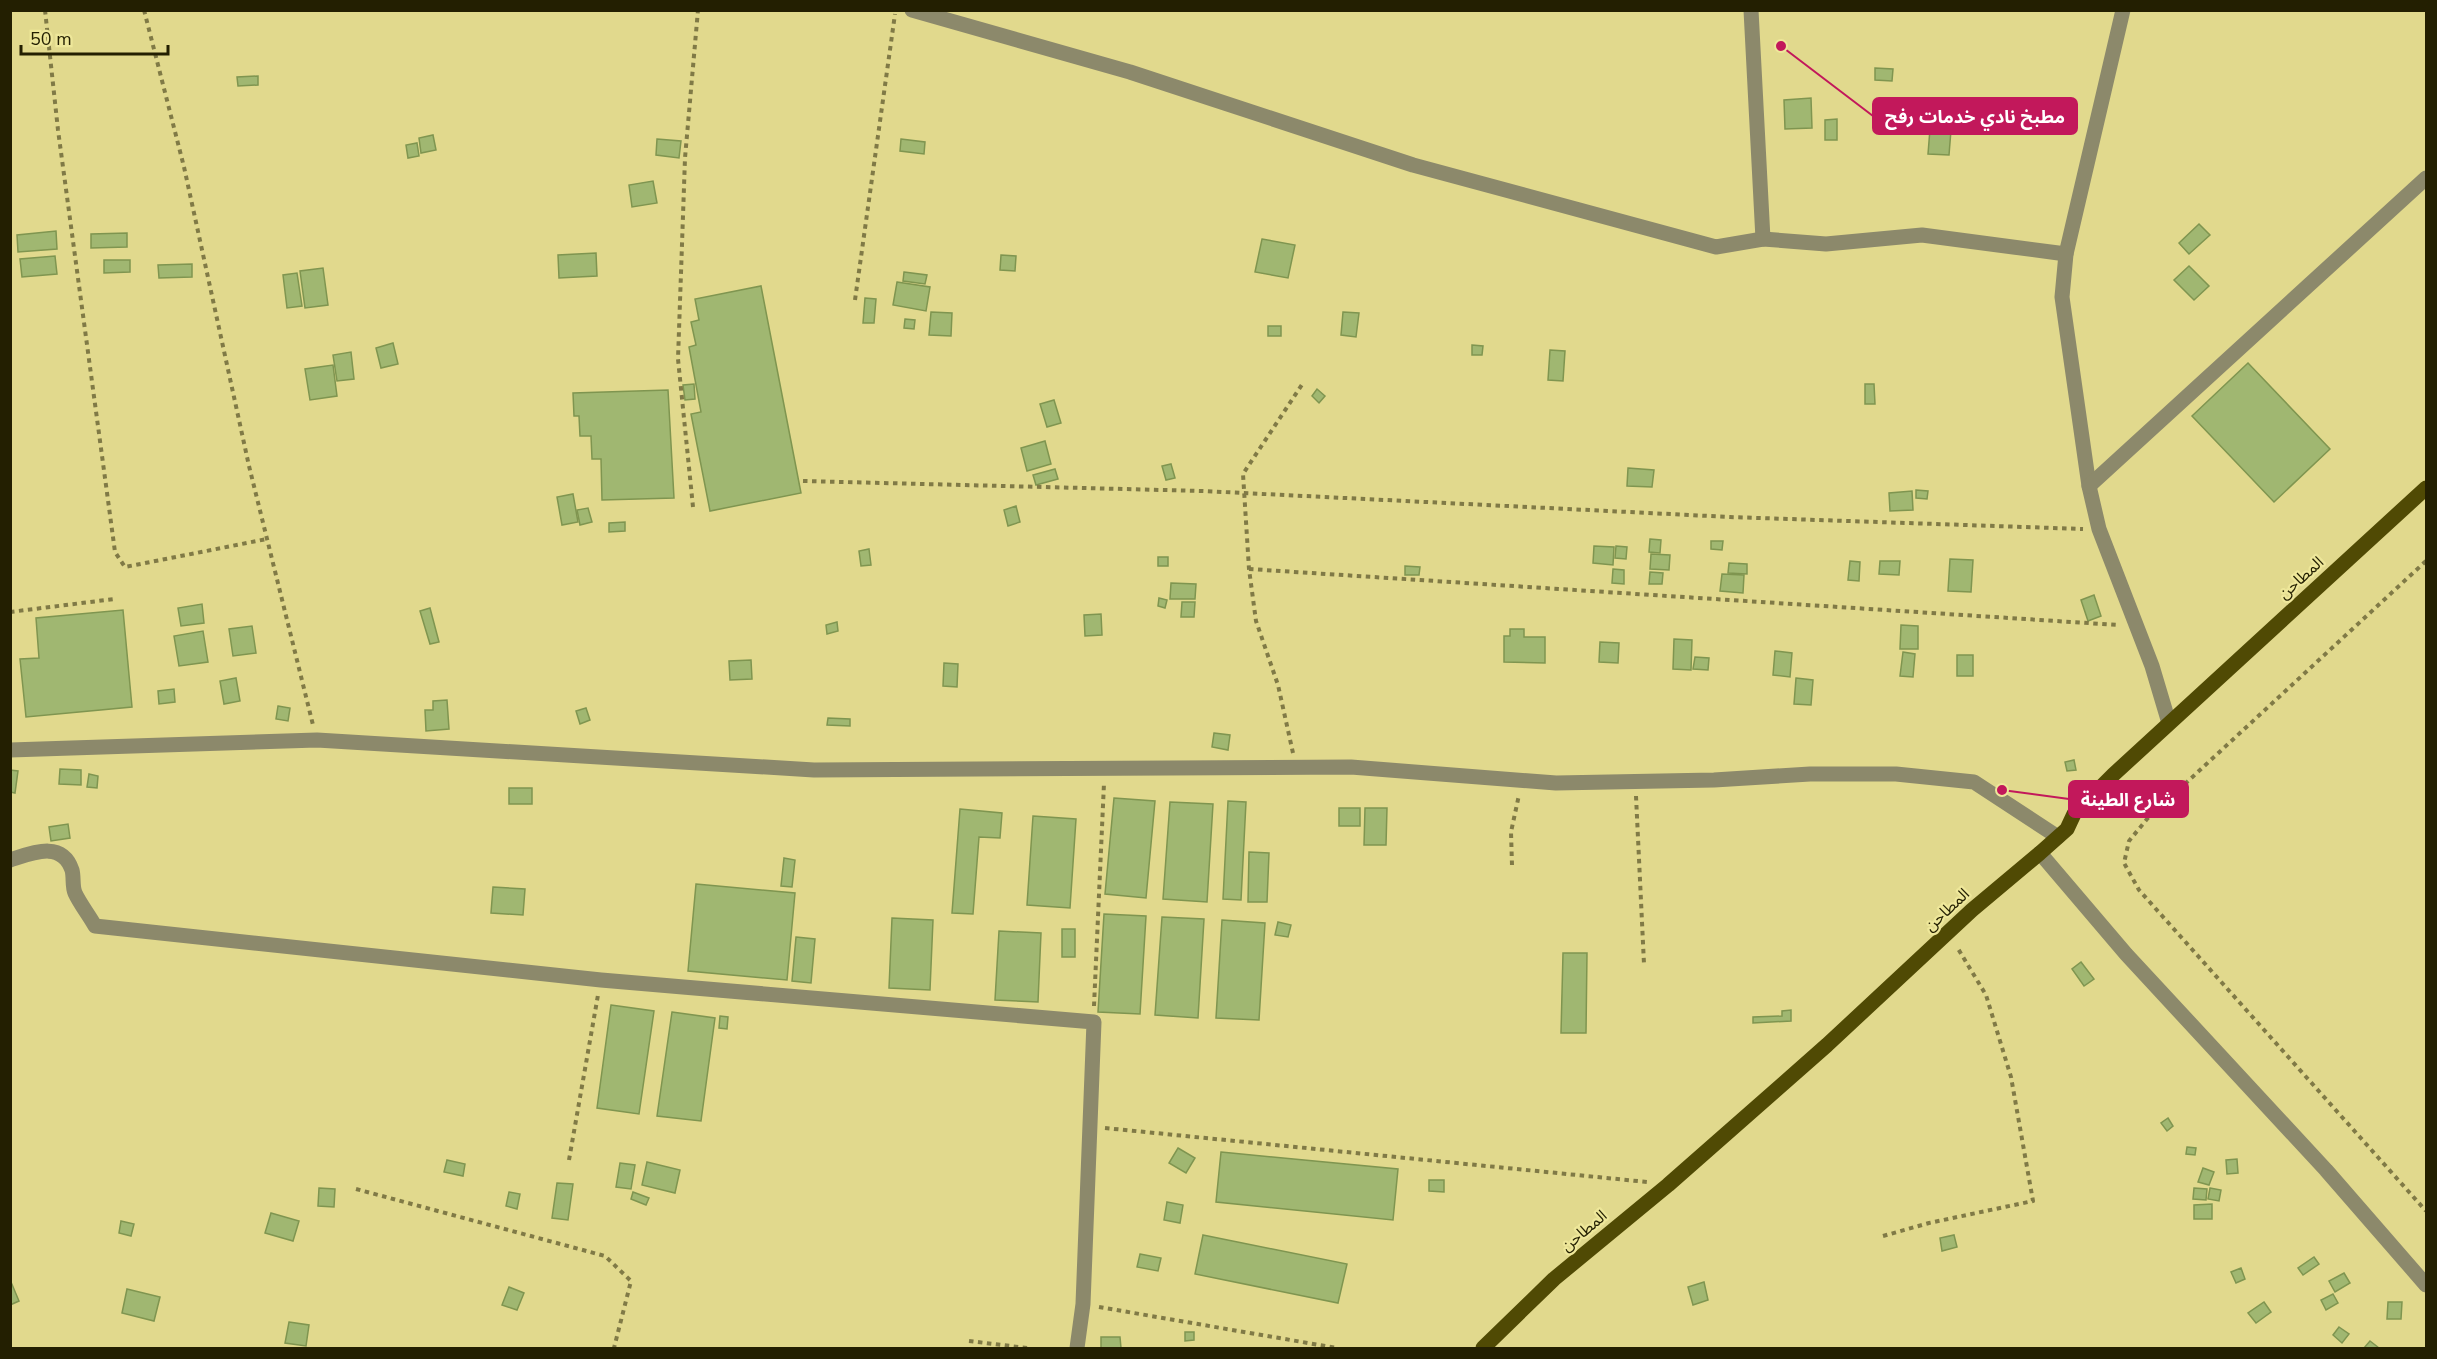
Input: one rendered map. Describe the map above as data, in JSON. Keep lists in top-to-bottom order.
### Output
{
  "streets": {
    "main road": ["المطاحن"]
  },
  "places": ["مطبخ نادي خدمات رفح", "شارع الطينة"],
  "scale_bar": "50 m"
}
